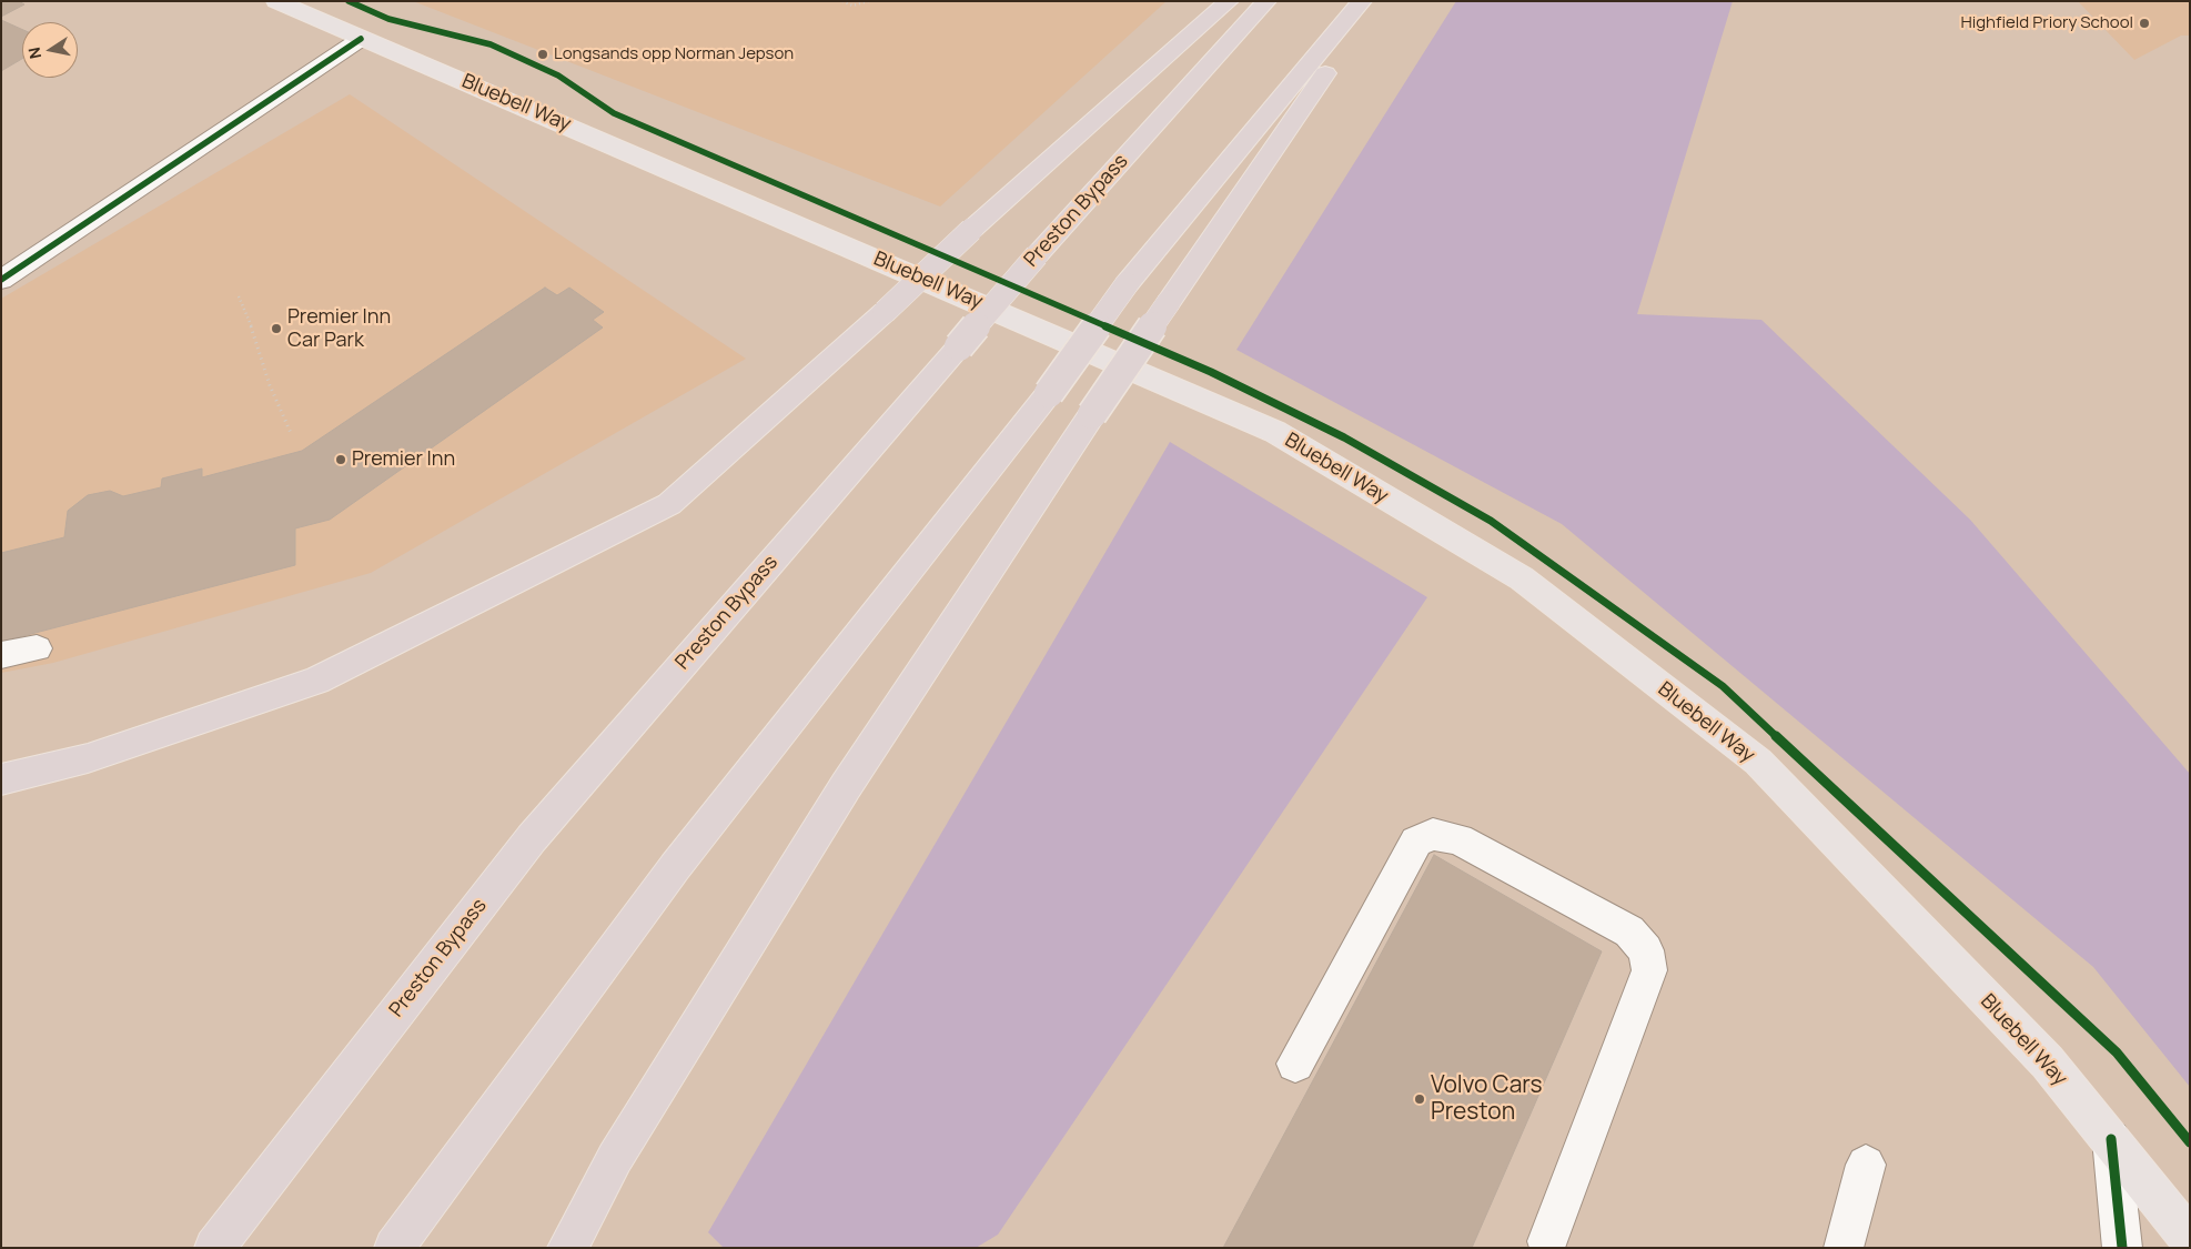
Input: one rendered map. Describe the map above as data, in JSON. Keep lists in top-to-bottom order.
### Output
{
  "streets": {
    "highway": ["Preston Bypass"],
    "main road": ["Bluebell Way"]
  },
  "places": [
    "Highfield Priory School",
    "Longsands opp Norman Jepson",
    "Premier Inn Car Park",
    "Premier Inn",
    "Volvo Cars Preston"
  ],
  "north": "left"
}
